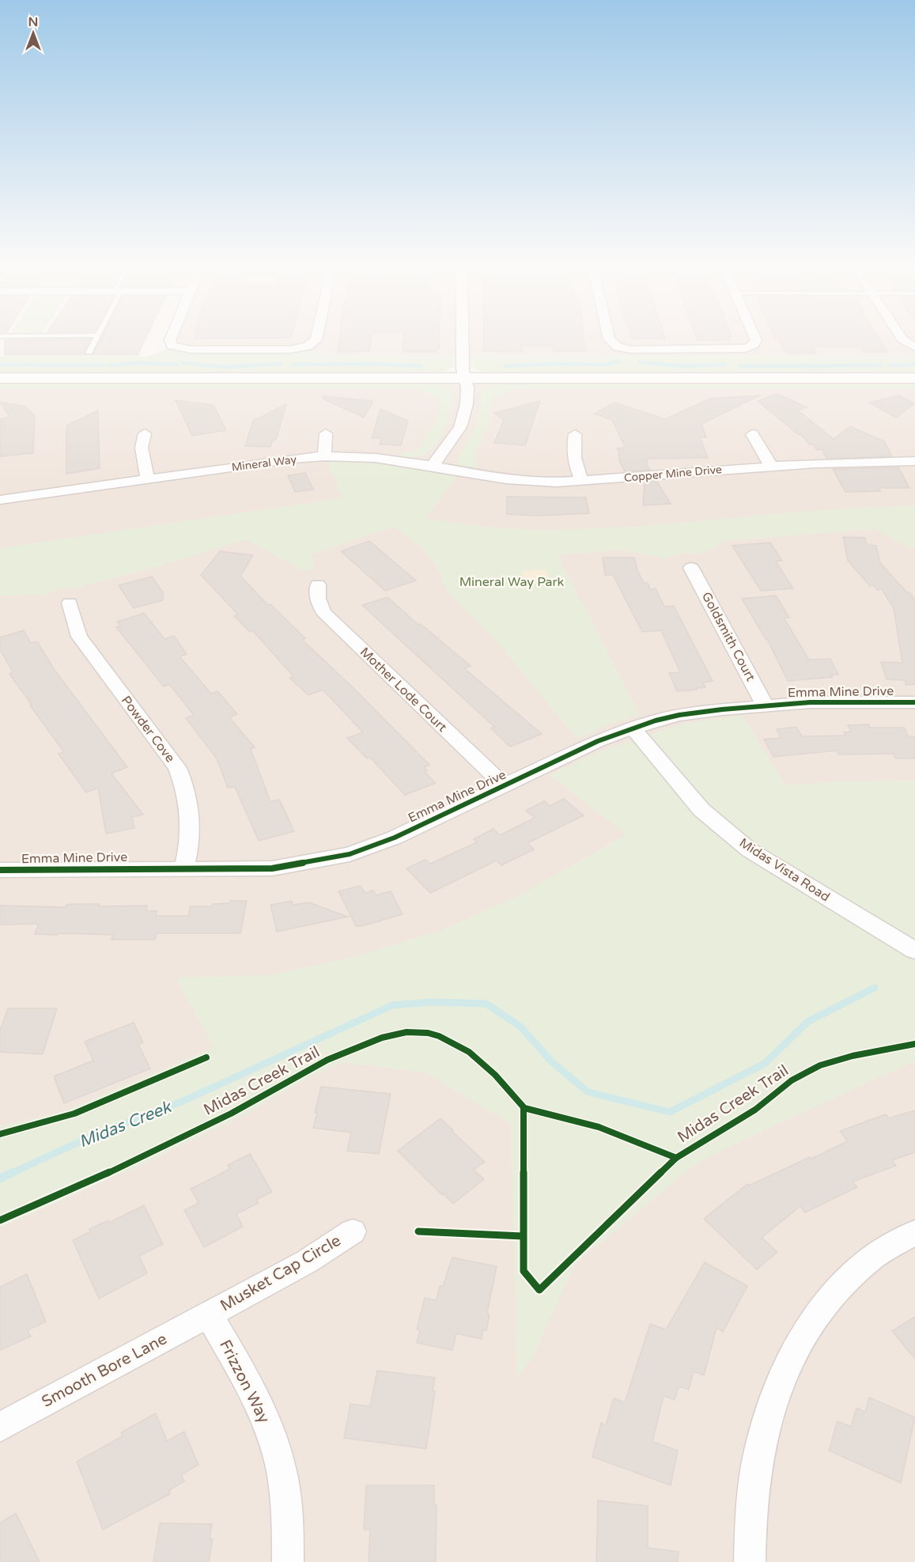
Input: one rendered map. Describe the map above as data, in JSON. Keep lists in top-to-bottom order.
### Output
{
  "streets": {
    "street": [
      "Mineral Way",
      "Copper Mine Drive",
      "Goldsmith Court",
      "Mother Lode Court",
      "Emma Mine Drive",
      "Powder Cove",
      "Midas Vista Road",
      "Musket Cap Circle",
      "Smooth Bore Lane",
      "Frizzon Way"
    ],
    "cycle path": ["Midas Creek Trail"]
  },
  "crossings": [
    ["Mineral Way", "Copper Mine Drive"],
    ["Goldsmith Court", "Emma Mine Drive"],
    ["Mother Lode Court", "Emma Mine Drive"],
    ["Emma Mine Drive", "Powder Cove"],
    ["Emma Mine Drive", "Midas Vista Road"],
    ["Musket Cap Circle", "Smooth Bore Lane"],
    ["Musket Cap Circle", "Frizzon Way"],
    ["Smooth Bore Lane", "Frizzon Way"]
  ],
  "water": ["Midas Creek"],
  "parks": ["Mineral Way Park"],
  "north": "top"
}
